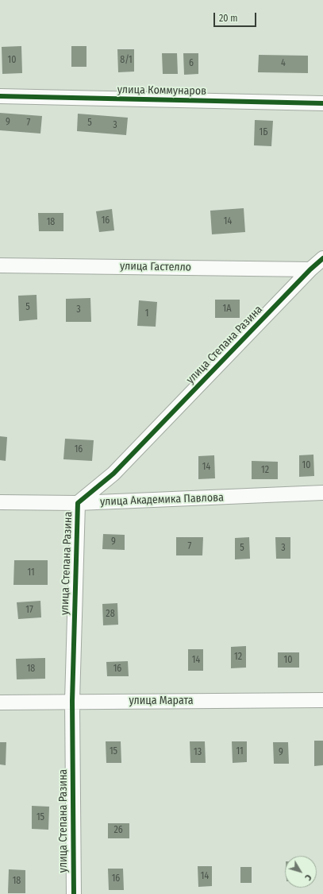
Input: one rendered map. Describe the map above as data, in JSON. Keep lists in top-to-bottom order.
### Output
{
  "streets": {
    "street": [
      "улица Коммунаров",
      "улица Гастелло",
      "улица Степана Разина",
      "улица Академика Павлова",
      "улица Марата"
    ]
  },
  "crossings": [
    ["улица Гастелло", "улица Степана Разина"],
    ["улица Степана Разина", "улица Академика Павлова"],
    ["улица Степана Разина", "улица Марата"]
  ],
  "house_numbers": [
    "10",
    "8/1",
    "6",
    "4",
    "9",
    "7",
    "5",
    "3",
    "1Б",
    "16",
    "14",
    "18",
    "5",
    "1А",
    "3",
    "1",
    "16",
    "10",
    "14",
    "12",
    "9",
    "7",
    "5",
    "3",
    "11",
    "17",
    "28",
    "12",
    "14",
    "10",
    "18",
    "16",
    "15",
    "11",
    "13",
    "9",
    "15",
    "26",
    "14",
    "16",
    "18"
  ],
  "scale_bar": "20 m",
  "north": "bottom right"
}
